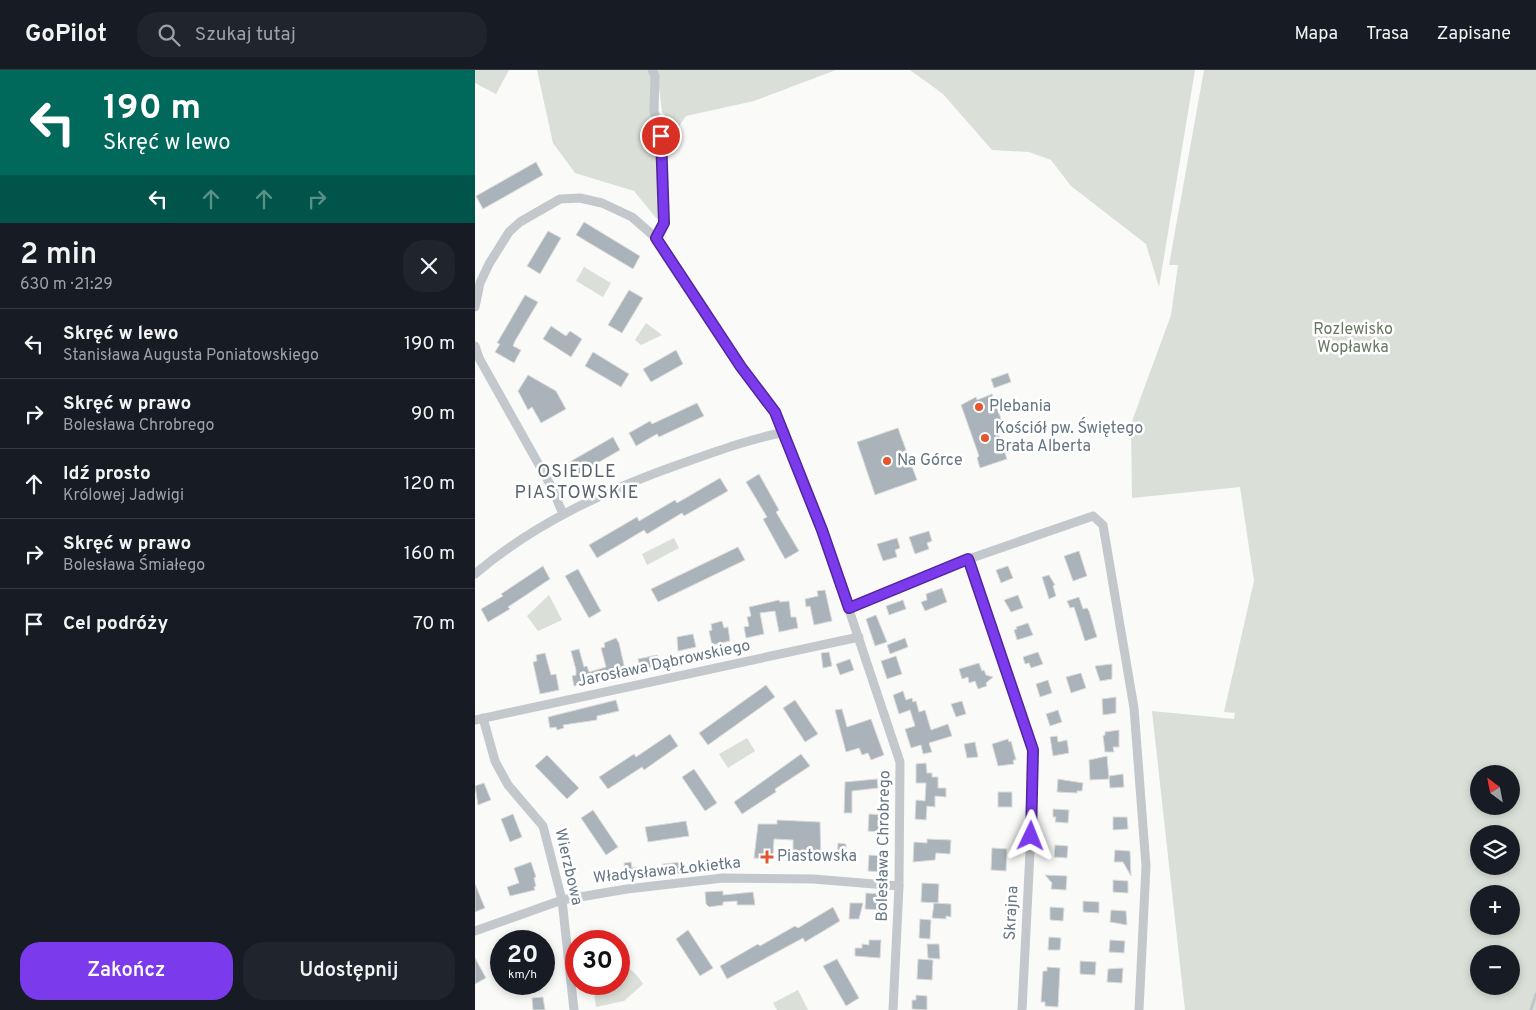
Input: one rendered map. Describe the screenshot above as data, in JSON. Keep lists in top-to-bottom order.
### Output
{
  "streets": {
    "street": [
      "Jarosława Dąbrowskiego",
      "Bolesława Chrobrego",
      "Wierzbowa",
      "Władysława Łokietka",
      "Skrajna"
    ]
  },
  "crossings": [
    ["Jarosława Dąbrowskiego", "Bolesława Chrobrego"],
    ["Jarosława Dąbrowskiego", "Wierzbowa"],
    ["Bolesława Chrobrego", "Władysława Łokietka"],
    ["Wierzbowa", "Władysława Łokietka"]
  ],
  "districts": ["OSIEDLE PIASTOWSKIE"],
  "parks": ["Rozlewisko Wopławka"],
  "places": {
    "other": ["Plebania", "Kościół pw. Świętego Brata Alberta", "Na Górce"],
    "health": ["Piastowska"]
  },
  "north": "top left",
  "page": {
    "header": "GoPilot",
    "search": "Szukaj tutaj",
    "nav": ["Mapa", "Trasa", "Zapisane"],
    "turn": ["190 m", "Skręć w lewo"],
    "heading": ["2 min", "630 m · 21:29"],
    "list": [
      {
        "name": "Skręć w lewo",
        "note": "Stanisława Augusta Poniatowskiego",
        "value": "190 m"
      },
      {
        "name": "Skręć w prawo",
        "note": "Bolesława Chrobrego",
        "value": "90 m"
      },
      {
        "name": "Idź prosto",
        "note": "Królowej Jadwigi",
        "value": "120 m"
      },
      {
        "name": "Skręć w prawo",
        "note": "Bolesława Śmiałego",
        "value": "160 m"
      },
      {
        "name": "Cel podróży",
        "value": "70 m"
      }
    ],
    "map_buttons": ["+", "−"],
    "speed": "20 km/h",
    "limit": "30",
    "buttons": ["Zakończ", "Udostępnij"]
  }
}
